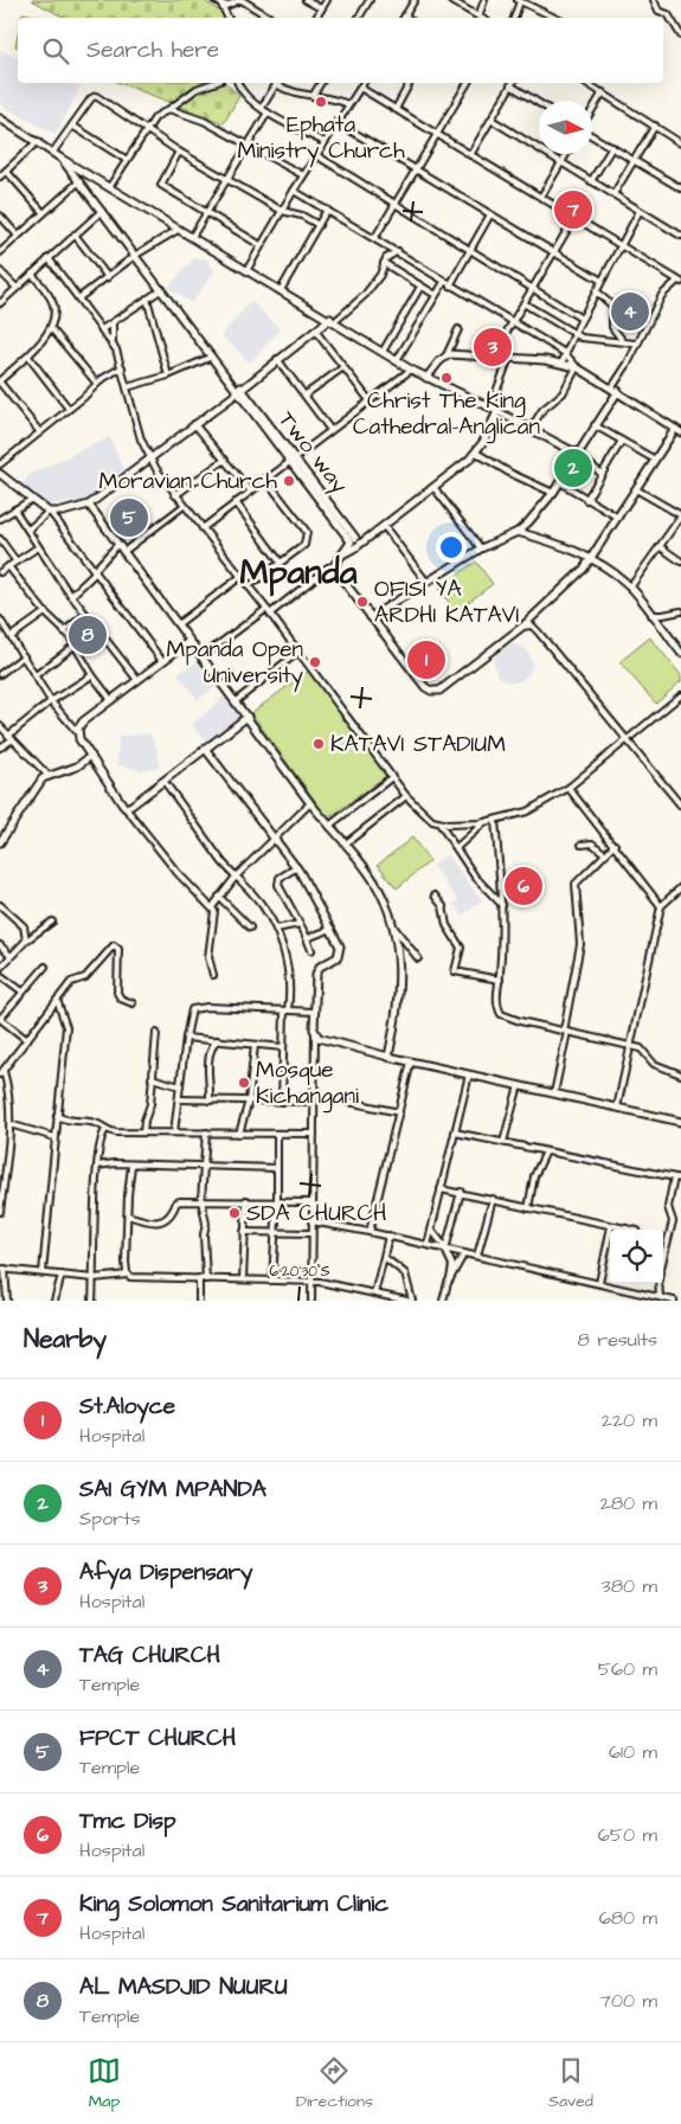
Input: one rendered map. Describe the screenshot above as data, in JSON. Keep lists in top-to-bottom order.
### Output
{
  "streets": {
    "street": ["Two way"]
  },
  "districts": ["Mpanda"],
  "places": [
    "Ephata Ministry Church",
    "Christ The King Cathedral-Anglican",
    "Moravian Church",
    "OFISI YA ARDHI KATAVI",
    "Mpanda Open University",
    "KATAVI STADIUM",
    "Mosque Kichangani",
    "SDA CHURCH"
  ],
  "north": "right",
  "page": {
    "search": "Search here",
    "pins": [
      "7",
      "4",
      "3",
      "2",
      "5",
      "8",
      "1",
      "6"
    ],
    "heading": ["Nearby", "8 results"],
    "list": [
      {
        "mark": "1",
        "name": "St.Aloyce",
        "note": "Hospital",
        "value": "220 m"
      },
      {
        "mark": "2",
        "name": "SAI GYM MPANDA",
        "note": "Sports",
        "value": "280 m"
      },
      {
        "mark": "3",
        "name": "Afya Dispensary",
        "note": "Hospital",
        "value": "380 m"
      },
      {
        "mark": "4",
        "name": "TAG CHURCH",
        "note": "Temple",
        "value": "560 m"
      },
      {
        "mark": "5",
        "name": "FPCT CHURCH",
        "note": "Temple",
        "value": "610 m"
      },
      {
        "mark": "6",
        "name": "Tmc Disp",
        "note": "Hospital",
        "value": "650 m"
      },
      {
        "mark": "7",
        "name": "King Solomon Sanitarium Clinic",
        "note": "Hospital",
        "value": "680 m"
      },
      {
        "mark": "8",
        "name": "AL MASDJID NUURU",
        "note": "Temple",
        "value": "700 m"
      }
    ],
    "nav": ["Map", "Directions", "Saved"]
  },
  "coordinates": ["6°20'30\"S"]
}
